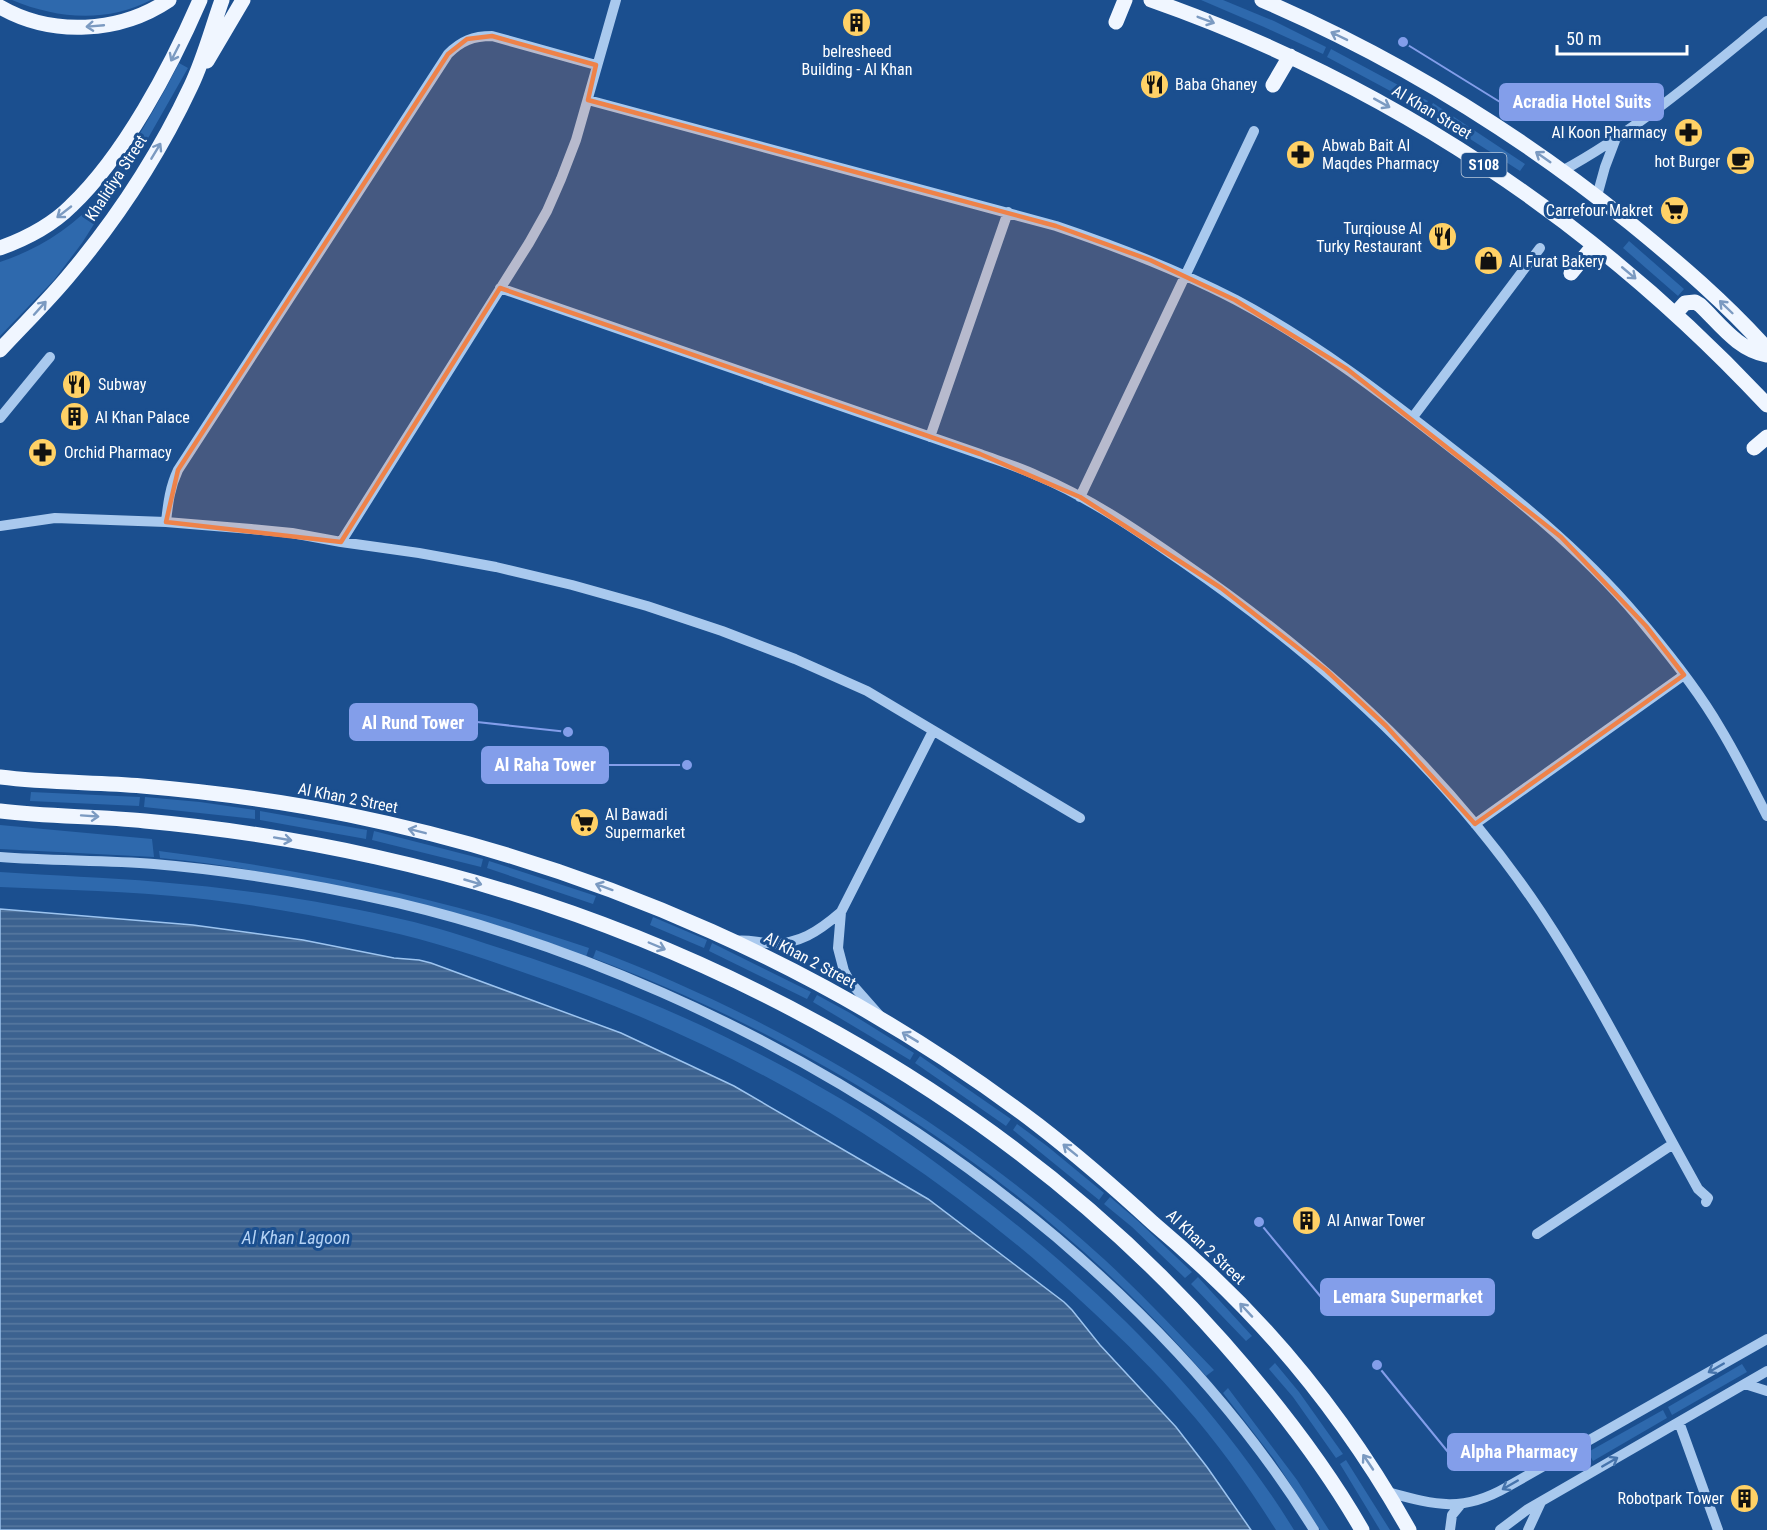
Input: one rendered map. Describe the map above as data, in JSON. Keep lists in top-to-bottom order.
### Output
{
  "streets": {
    "main road": [
      "Al Khan Street",
      "S108",
      "Khalidiya Street",
      "Al Khan 2 Street"
    ]
  },
  "water": ["Al Khan Lagoon"],
  "places": {
    "building": [
      "belresheed Building - Al Khan",
      "Al Khan Palace",
      "Al Anwar Tower",
      "Robotpark Tower"
    ],
    "other": [
      "Acradia Hotel Suits",
      "Al Rund Tower",
      "Al Raha Tower",
      "Lemara Supermarket",
      "Alpha Pharmacy"
    ],
    "restaurant": ["Baba Ghaney", "Turqiouse Al Turky Restaurant", "Subway"],
    "pharmacy": ["Al Koon Pharmacy", "Abwab Bait Al Maqdes Pharmacy", "Orchid Pharmacy"],
    "cafe": ["hot Burger"],
    "supermarket": ["Carrefour Makret", "Al Bawadi Supermarket"],
    "shop": ["Al Furat Bakery"]
  },
  "scale_bar": "50 m"
}
